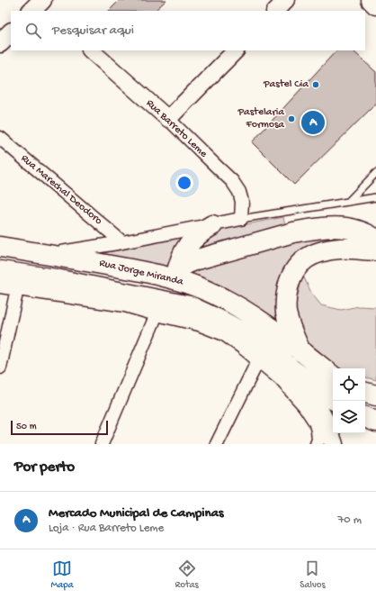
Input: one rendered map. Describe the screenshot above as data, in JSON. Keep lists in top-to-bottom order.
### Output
{
  "streets": {
    "main road": ["Rua Jorge Miranda"],
    "street": ["Rua Barreto Leme", "Rua Marechal Deodoro"]
  },
  "crossings": [
    ["Rua Barreto Leme", "Rua Jorge Miranda"],
    ["Rua Marechal Deodoro", "Rua Jorge Miranda"]
  ],
  "places": ["Pastel Cia", "Pastelaria Formosa"],
  "scale_bar": "50 m",
  "page": {
    "search": "Pesquisar aqui",
    "pins": "A",
    "scale": "50 m",
    "heading": "Por perto",
    "list": [
      {
        "mark": "A",
        "name": "Mercado Municipal de Campinas",
        "note": "Loja · Rua Barreto Leme",
        "value": "70 m"
      }
    ],
    "nav": ["Mapa", "Rotas", "Salvos"]
  }
}
